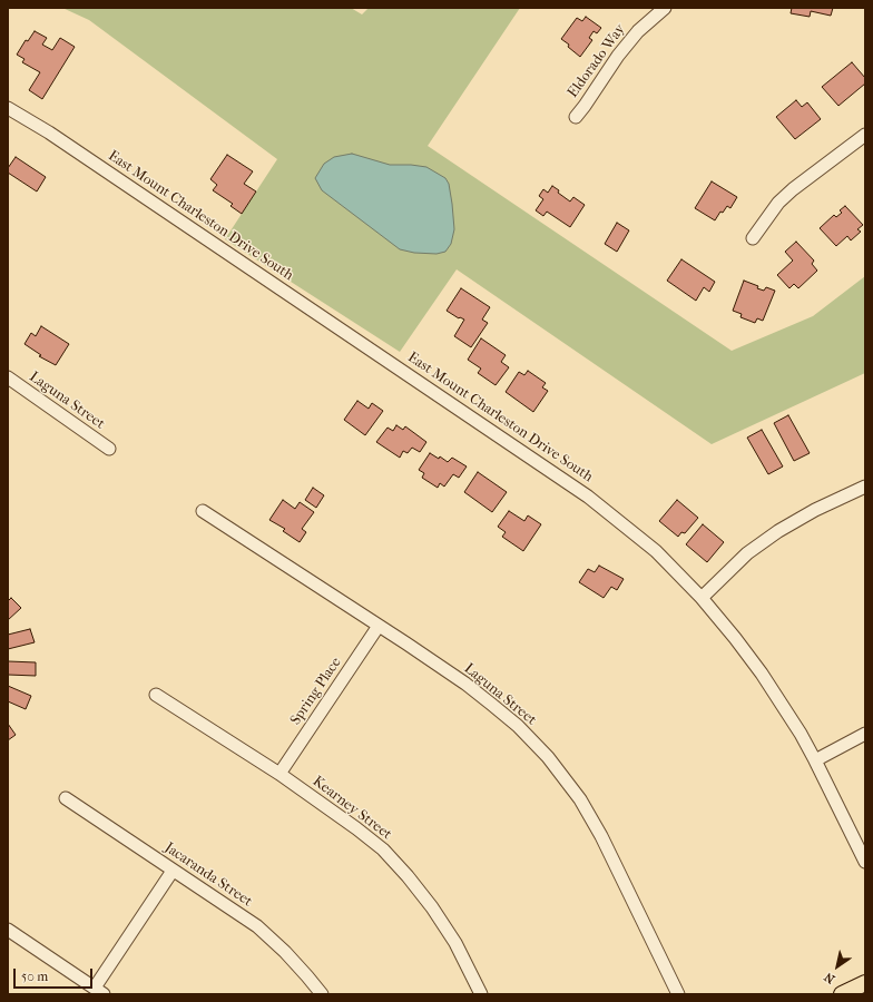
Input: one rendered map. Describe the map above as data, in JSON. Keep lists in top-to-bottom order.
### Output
{
  "streets": {
    "street": [
      "Eldorado Way",
      "East Mount Charleston Drive South",
      "Laguna Street",
      "Spring Place",
      "Kearney Street",
      "Jacaranda Street"
    ]
  },
  "crossings": [
    ["Laguna Street", "Spring Place"],
    ["Spring Place", "Kearney Street"]
  ],
  "scale_bar": "50 m",
  "north": "bottom left"
}
